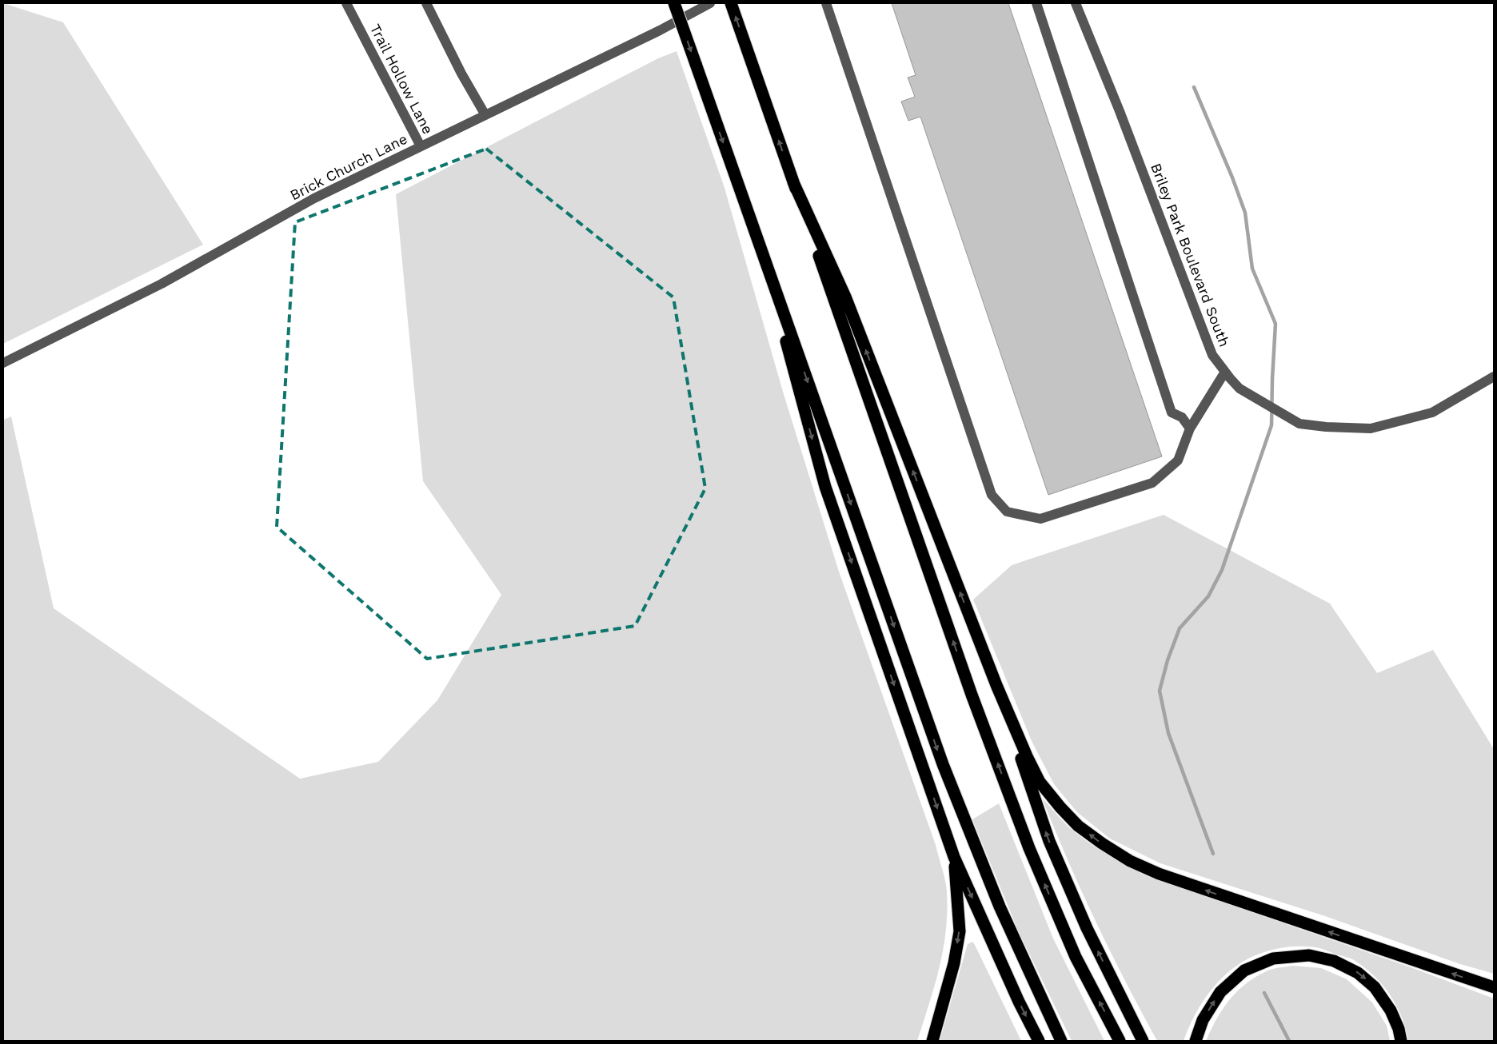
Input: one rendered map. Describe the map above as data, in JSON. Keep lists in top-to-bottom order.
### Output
{
  "streets": {
    "street": ["Trail Hollow Lane", "Brick Church Lane", "Briley Park Boulevard South"]
  },
  "crossings": [
    ["Trail Hollow Lane", "Brick Church Lane"]
  ]
}
